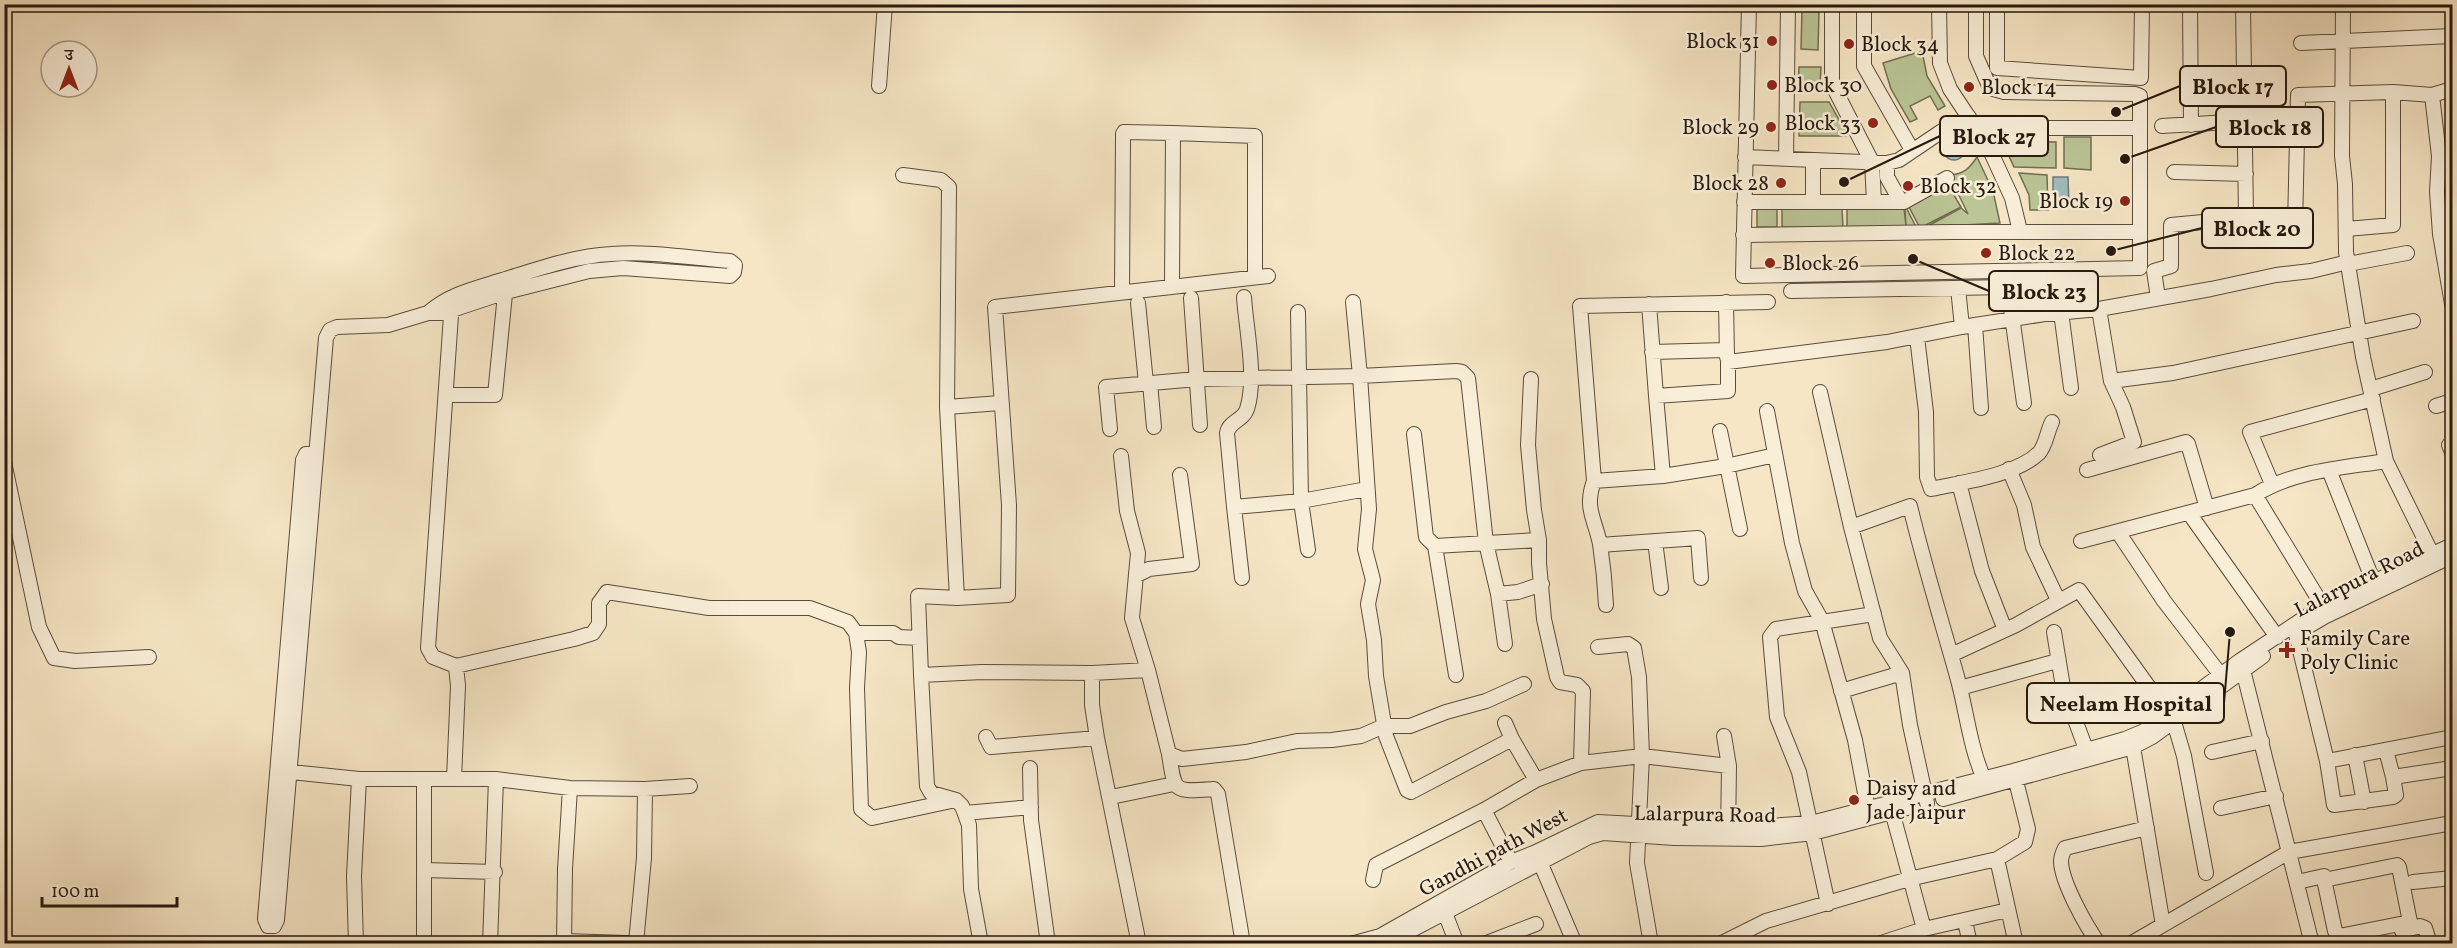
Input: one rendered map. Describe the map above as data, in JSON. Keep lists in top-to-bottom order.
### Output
{
  "streets": {
    "street": ["Lalarpura Road", "Gandhi path West"]
  },
  "crossings": [
    ["Lalarpura Road", "Gandhi path West"]
  ],
  "places": {
    "other": [
      "Block 31",
      "Block 34",
      "Block 30",
      "Block 14",
      "Block 17",
      "Block 33",
      "Block 29",
      "Block 18",
      "Block 27",
      "Block 28",
      "Block 32",
      "Block 19",
      "Block 20",
      "Block 22",
      "Block 23",
      "Block 26",
      "Neelam Hospital",
      "Daisy and Jade Jaipur"
    ],
    "health": ["Family Care Poly Clinic"]
  },
  "scale_bar": "100 m",
  "north": "top"
}
